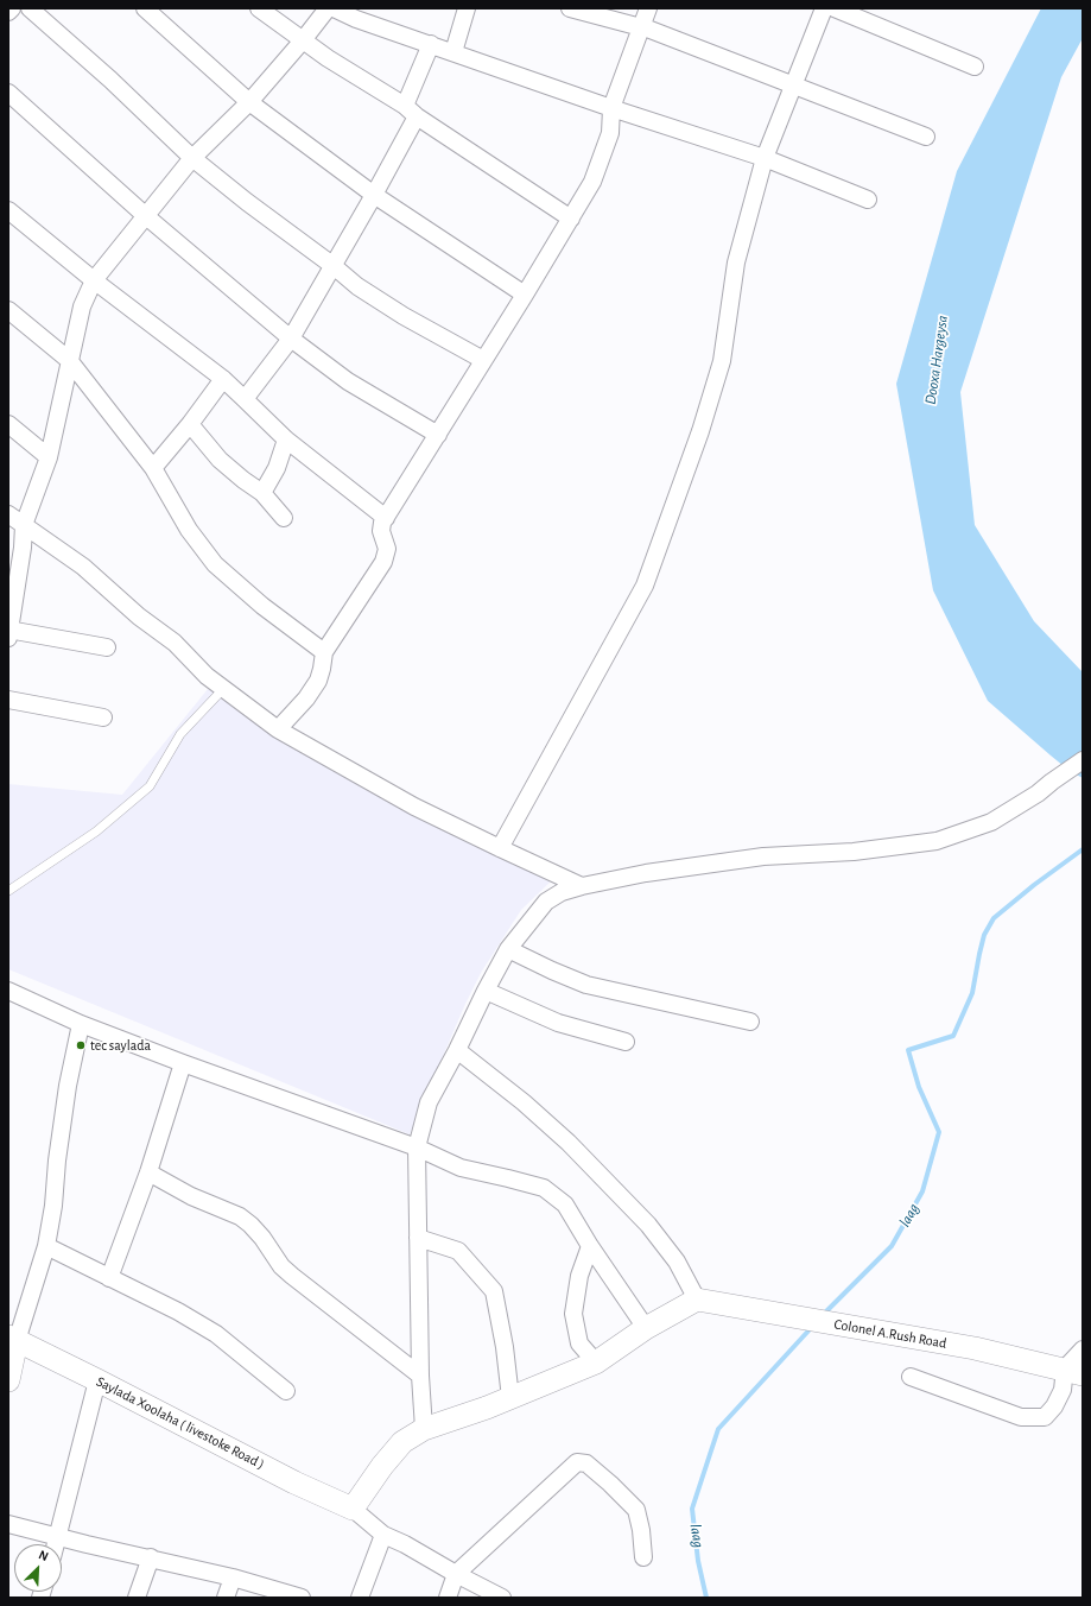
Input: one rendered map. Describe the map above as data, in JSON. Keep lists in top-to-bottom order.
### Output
{
  "streets": {
    "street": ["Colonel A.Rush Road", "Saylada Xoolaha ( livestoke Road )"]
  },
  "water": ["Dooxa Hargeysa", "laag"],
  "places": ["tec saylada"],
  "north": "top right"
}
